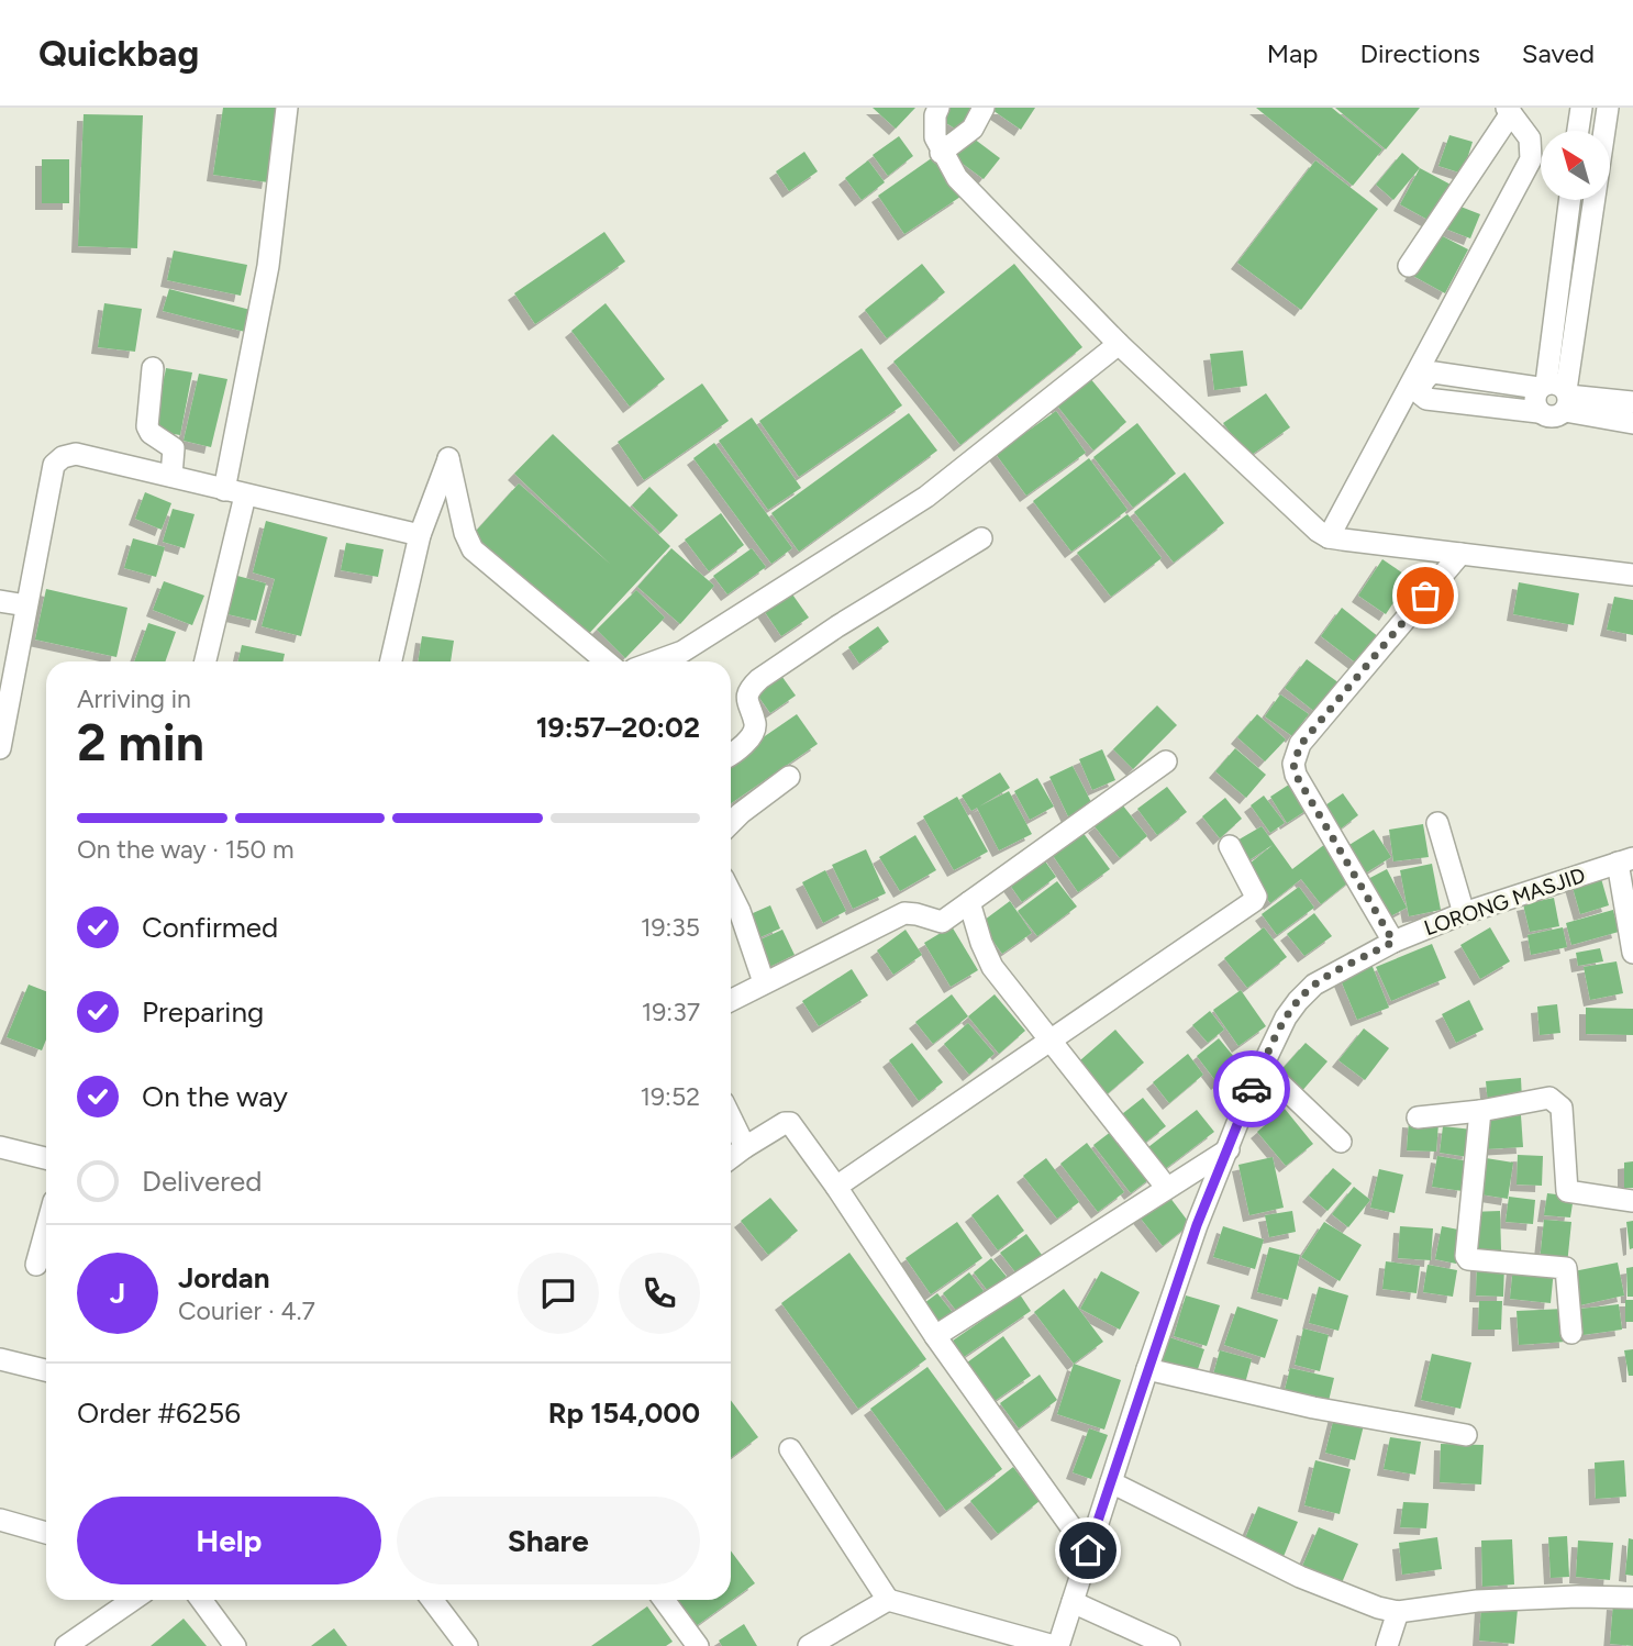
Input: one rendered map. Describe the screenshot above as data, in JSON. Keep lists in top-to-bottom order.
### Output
{
  "streets": {
    "street": ["LORONG MASJID"]
  },
  "north": "top left",
  "page": {
    "header": "Quickbag",
    "nav": ["Map", "Directions", "Saved"],
    "heading": ["2 min", "Arriving in", "19:57–20:02"],
    "panel": [
      "Jordan",
      "Courier · 4.7",
      "Order #6256",
      "Rp 154,000"
    ],
    "bar": "On the way · 150 m",
    "list": [
      ["Confirmed", "19:35"],
      ["Preparing", "19:37"],
      ["On the way", "19:52"],
      "Delivered"
    ],
    "round": "J",
    "buttons": ["Help", "Share"]
  }
}
